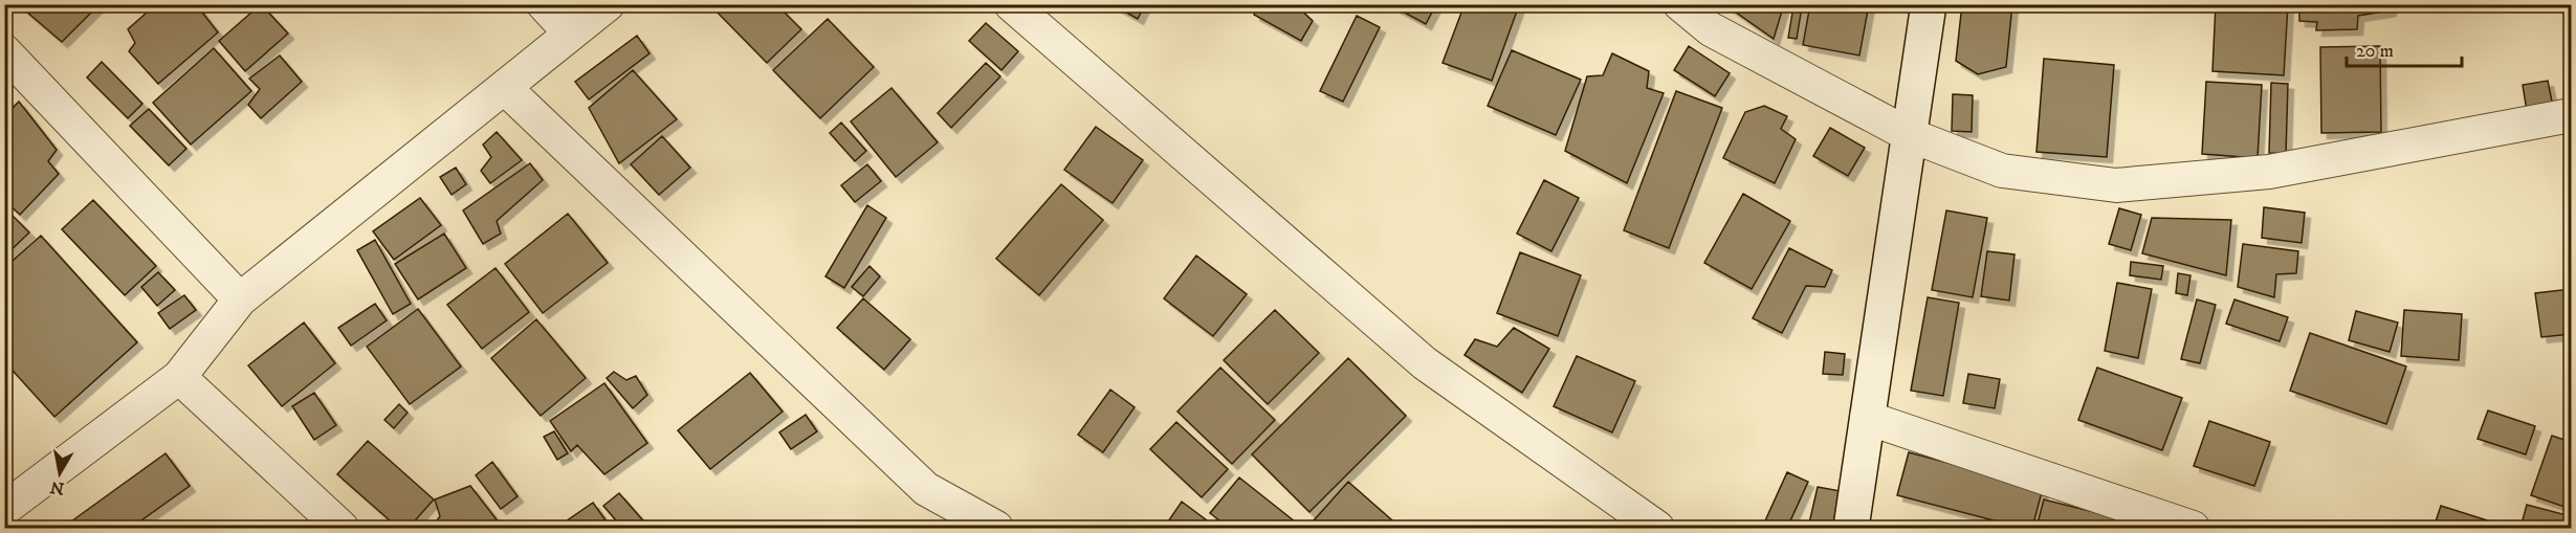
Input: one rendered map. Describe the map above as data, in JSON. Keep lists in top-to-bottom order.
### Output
{
  "scale_bar": "20 m",
  "north": "bottom"
}
